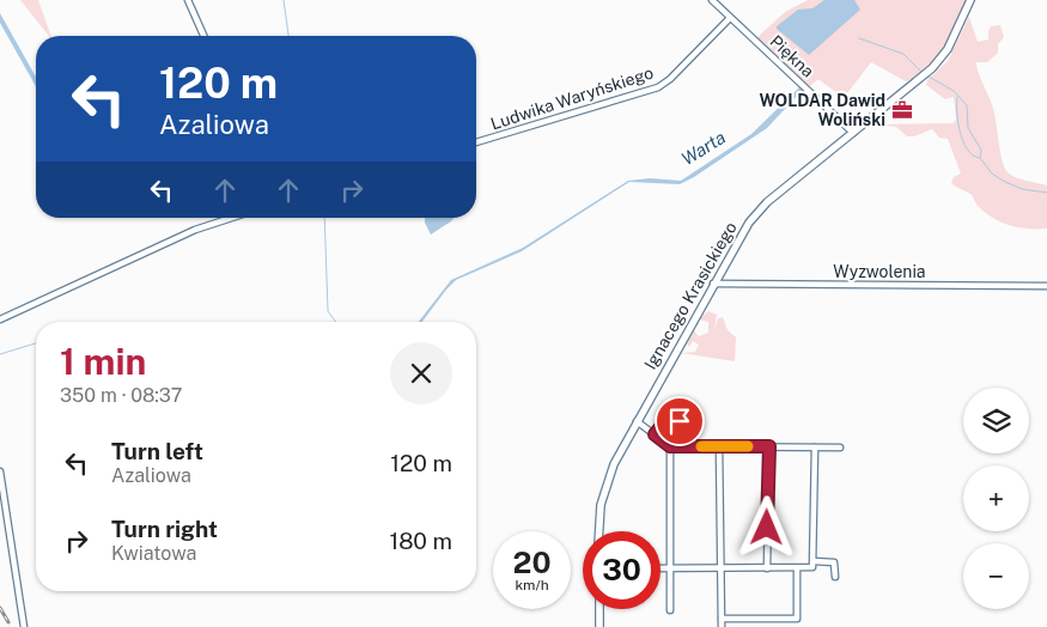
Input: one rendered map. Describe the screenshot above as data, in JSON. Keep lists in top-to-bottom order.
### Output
{
  "streets": {
    "street": [
      "Piękna",
      "Ludwika Waryńskiego",
      "Wyzwolenia",
      "Ignacego Krasickiego"
    ]
  },
  "crossings": [
    ["Piękna", "Ludwika Waryńskiego"],
    ["Piękna", "Ignacego Krasickiego"],
    ["Wyzwolenia", "Ignacego Krasickiego"]
  ],
  "water": ["Warta"],
  "places": {
    "office": ["WOLDAR Dawid Woliński"]
  },
  "page": {
    "turn": ["120 m", "Azaliowa"],
    "heading": ["1 min", "350 m · 08:37"],
    "map_buttons": ["+", "−"],
    "list": [
      {
        "name": "Turn left",
        "note": "Azaliowa",
        "value": "120 m"
      },
      {
        "name": "Turn right",
        "note": "Kwiatowa",
        "value": "180 m"
      }
    ],
    "speed": "20 km/h",
    "limit": "30"
  }
}
